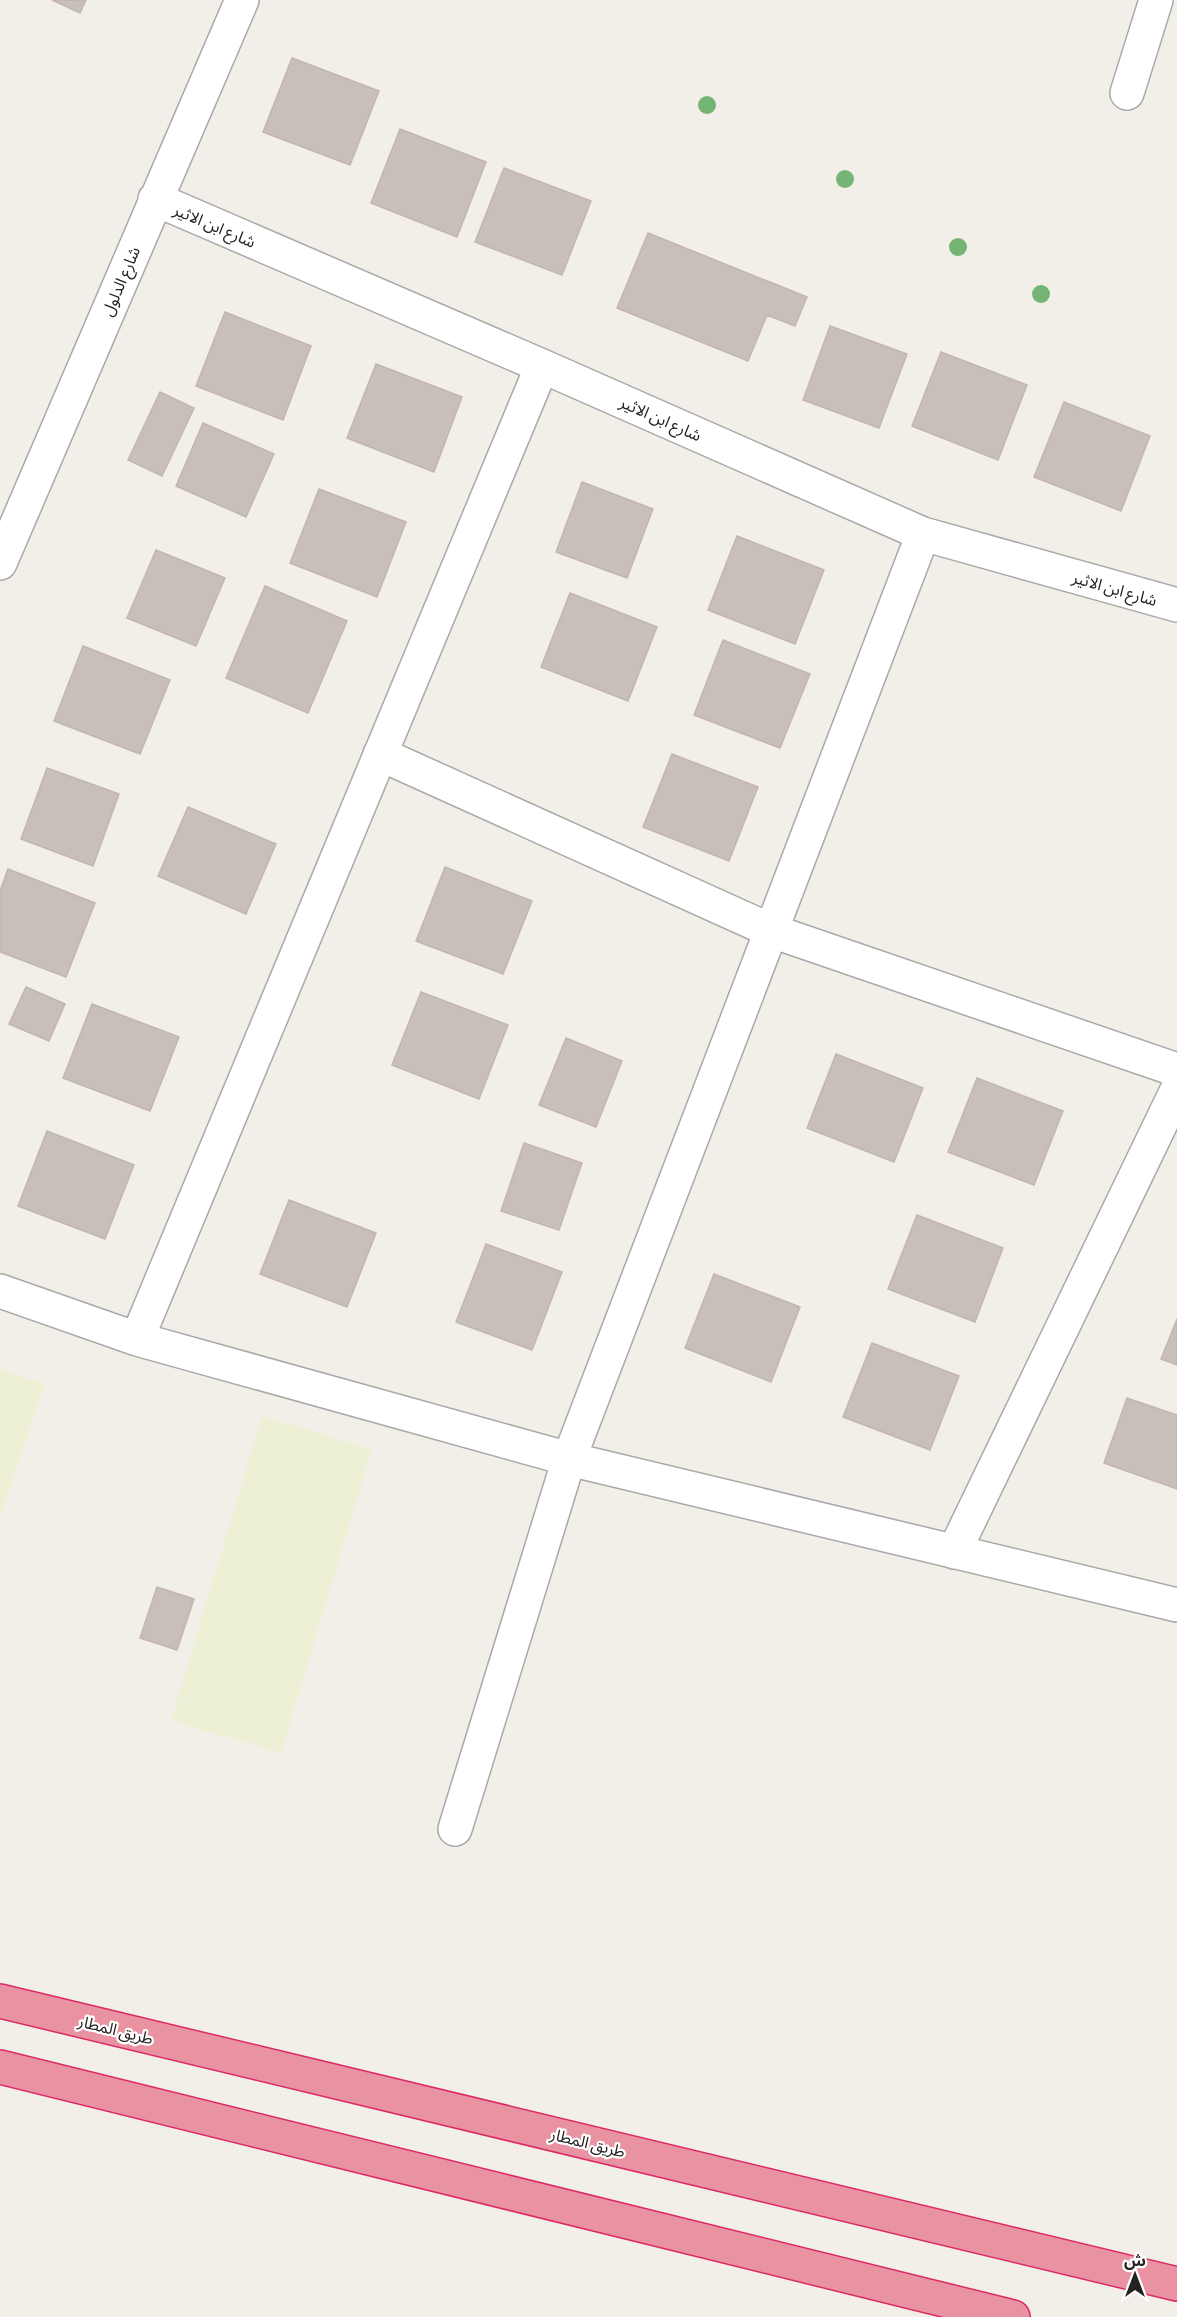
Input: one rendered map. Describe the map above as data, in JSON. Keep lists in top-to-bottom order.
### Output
{
  "streets": {
    "highway": ["طريق المطار"],
    "street": ["شارع ابن الاثير", "شارع الدلول"]
  },
  "crossings": [
    ["شارع ابن الاثير", "شارع الدلول"]
  ],
  "north": "top"
}
